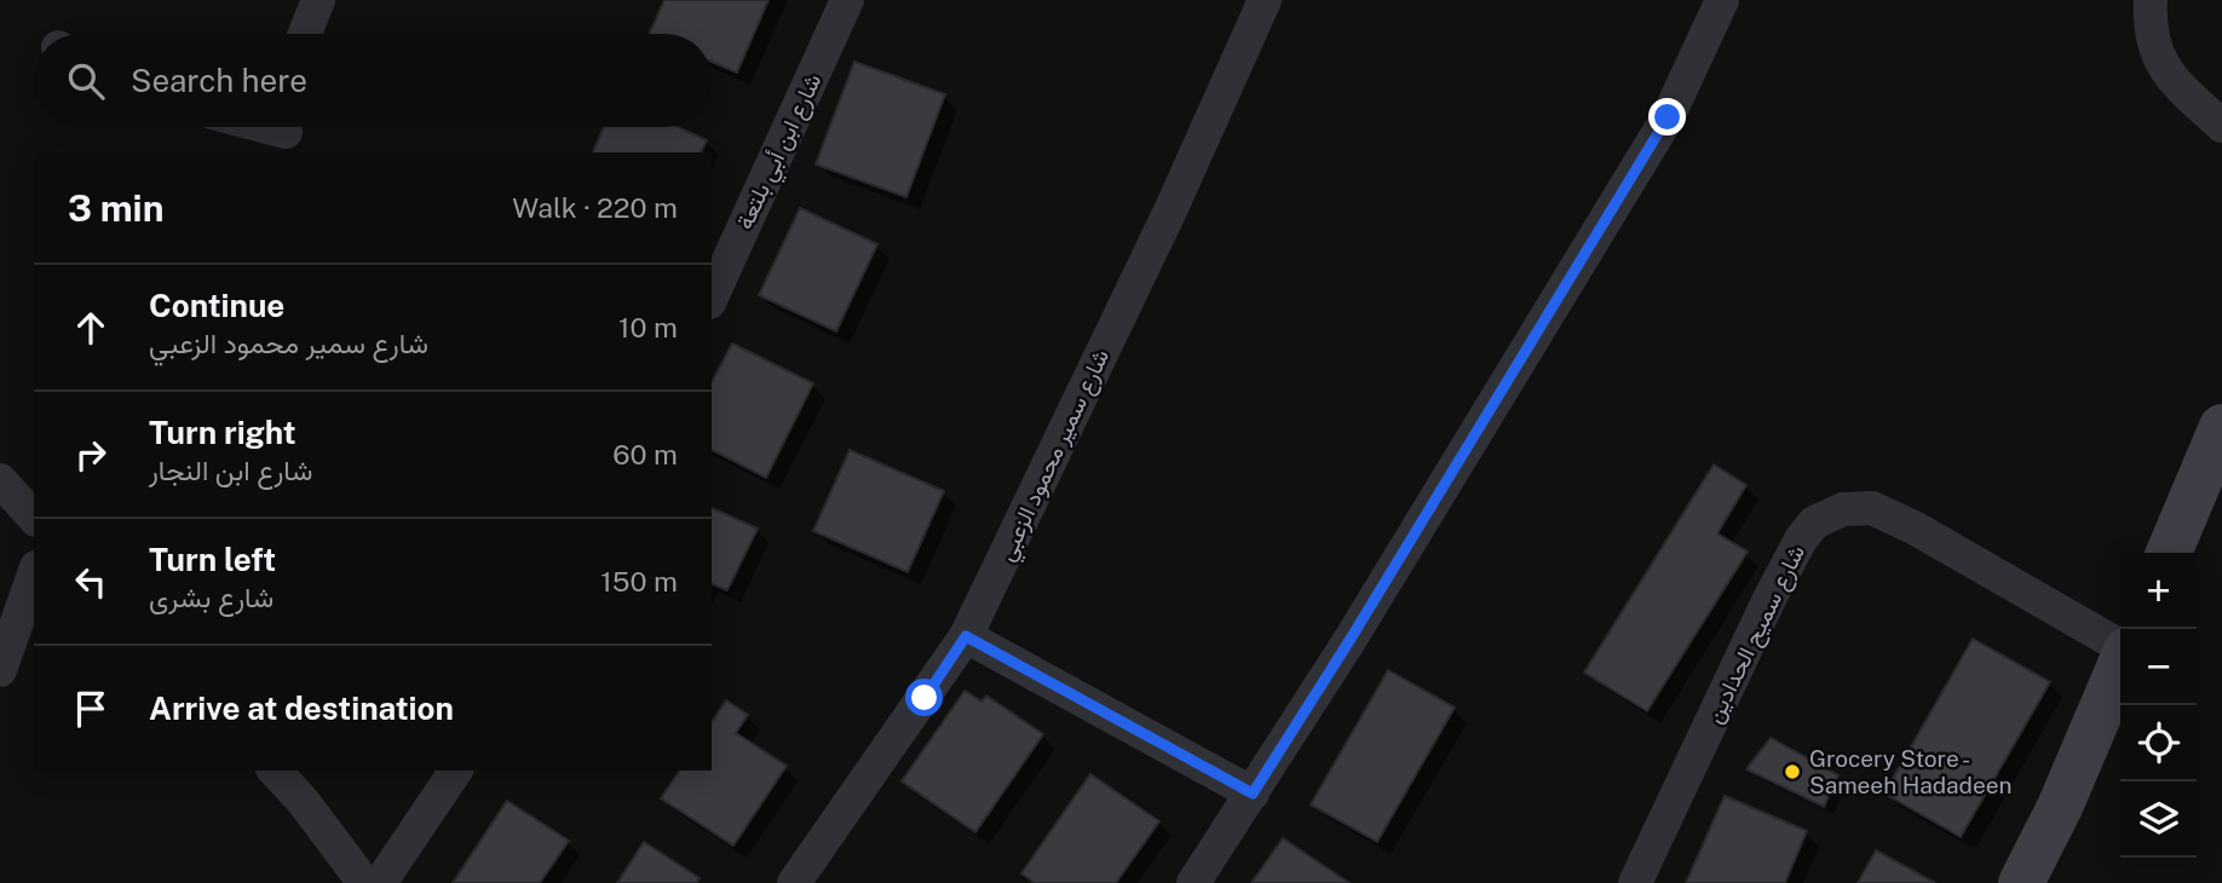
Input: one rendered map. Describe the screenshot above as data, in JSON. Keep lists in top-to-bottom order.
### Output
{
  "streets": {
    "street": ["شارع ابن أبي بلتعة", "شارع سمير محمود الزعبي", "شارع سميح الحدادين"]
  },
  "places": ["Grocery Store - Sameeh Hadadeen"],
  "page": {
    "search": "Search here",
    "heading": ["3 min", "Walk · 220 m"],
    "list": [
      ["Continue", "شارع سمير محمود الزعبي", "10 m"],
      ["Turn right", "شارع ابن النجار", "60 m"],
      ["Turn left", "شارع بشرى", "150 m"],
      "Arrive at destination"
    ],
    "map_buttons": ["+", "−"]
  }
}
